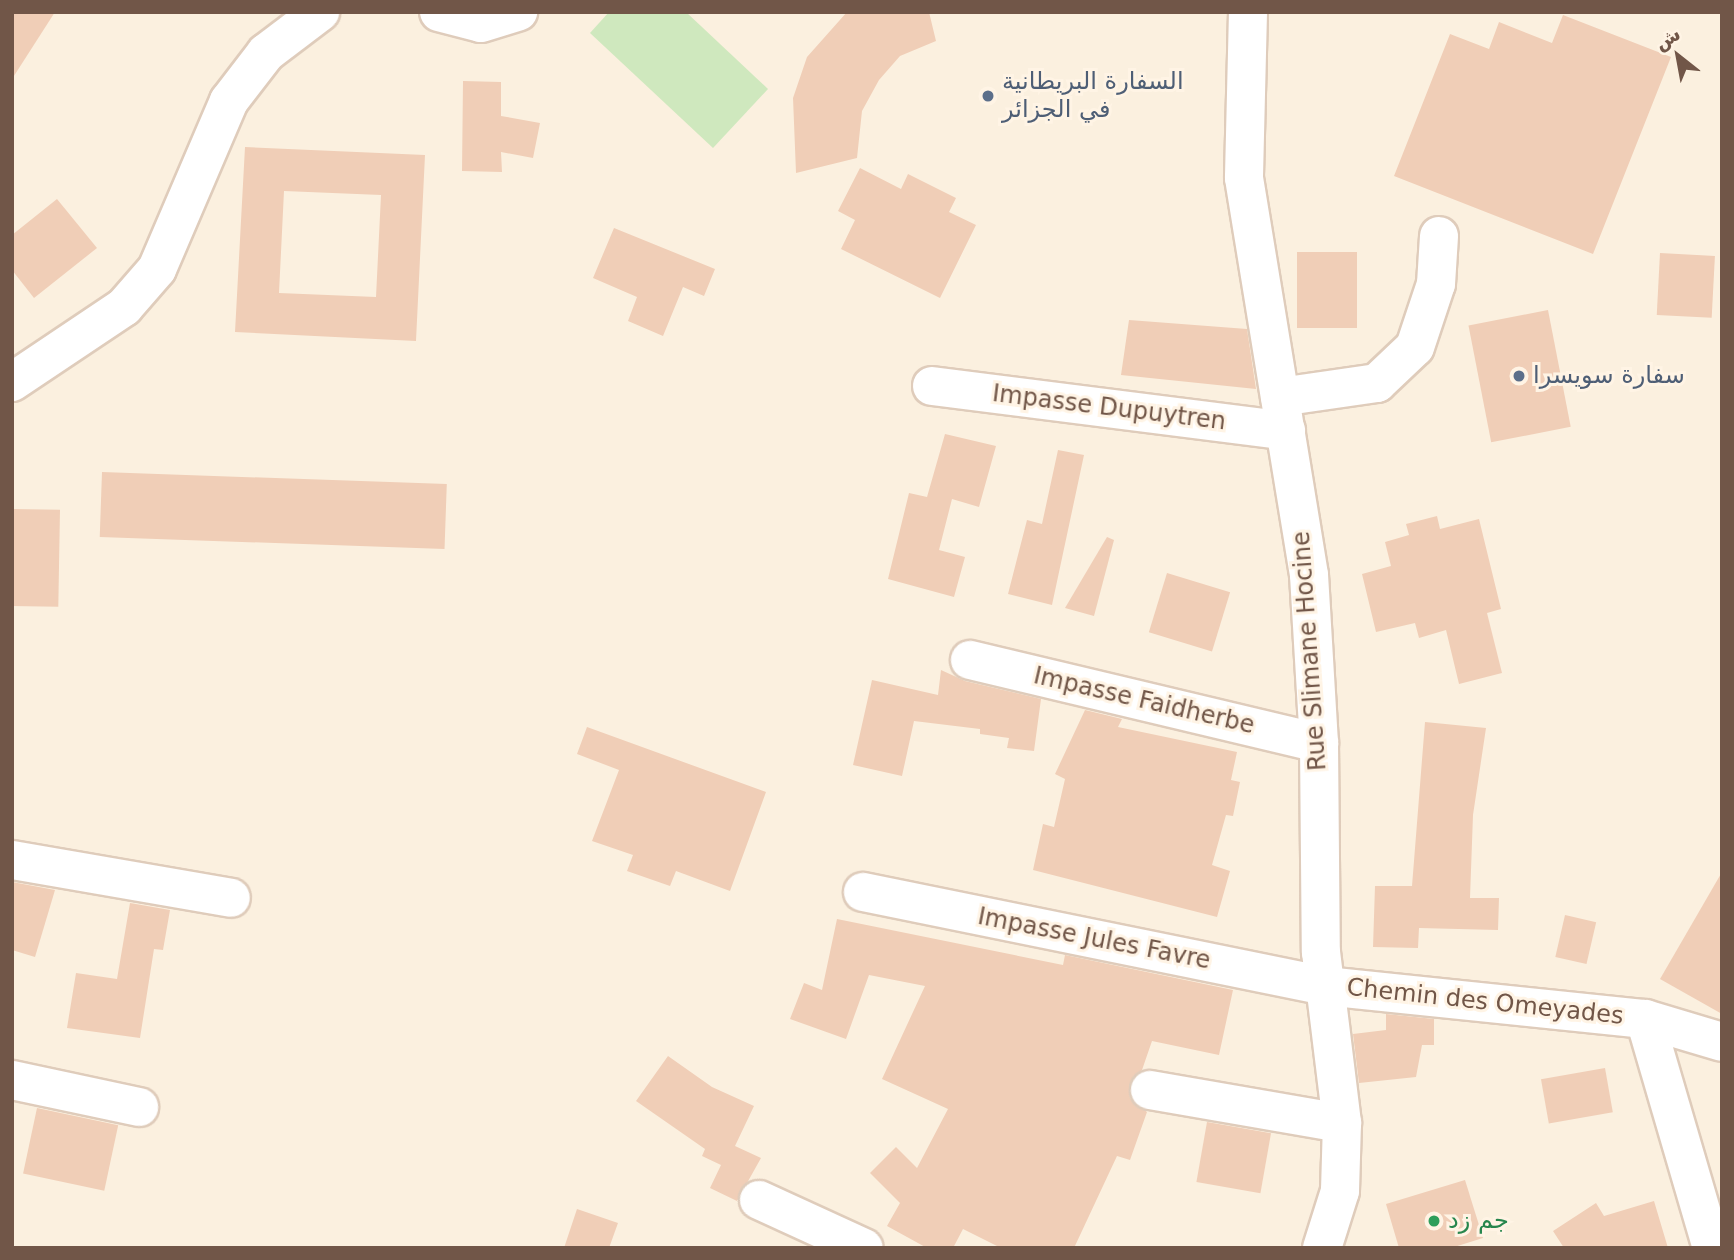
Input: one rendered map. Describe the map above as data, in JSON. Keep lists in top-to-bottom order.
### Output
{
  "streets": {
    "street": [
      "Impasse Dupuytren",
      "Rue Slimane Hocine",
      "Impasse Faidherbe",
      "Impasse Jules Favre",
      "Chemin des Omeyades"
    ]
  },
  "crossings": [
    ["Impasse Dupuytren", "Rue Slimane Hocine"],
    ["Rue Slimane Hocine", "Impasse Faidherbe"],
    ["Rue Slimane Hocine", "Impasse Jules Favre"],
    ["Rue Slimane Hocine", "Chemin des Omeyades"],
    ["Impasse Jules Favre", "Chemin des Omeyades"]
  ],
  "places": ["السفارة البريطانية في الجزائر", "سفارة سويسرا", "جم زد"],
  "north": "top left"
}
